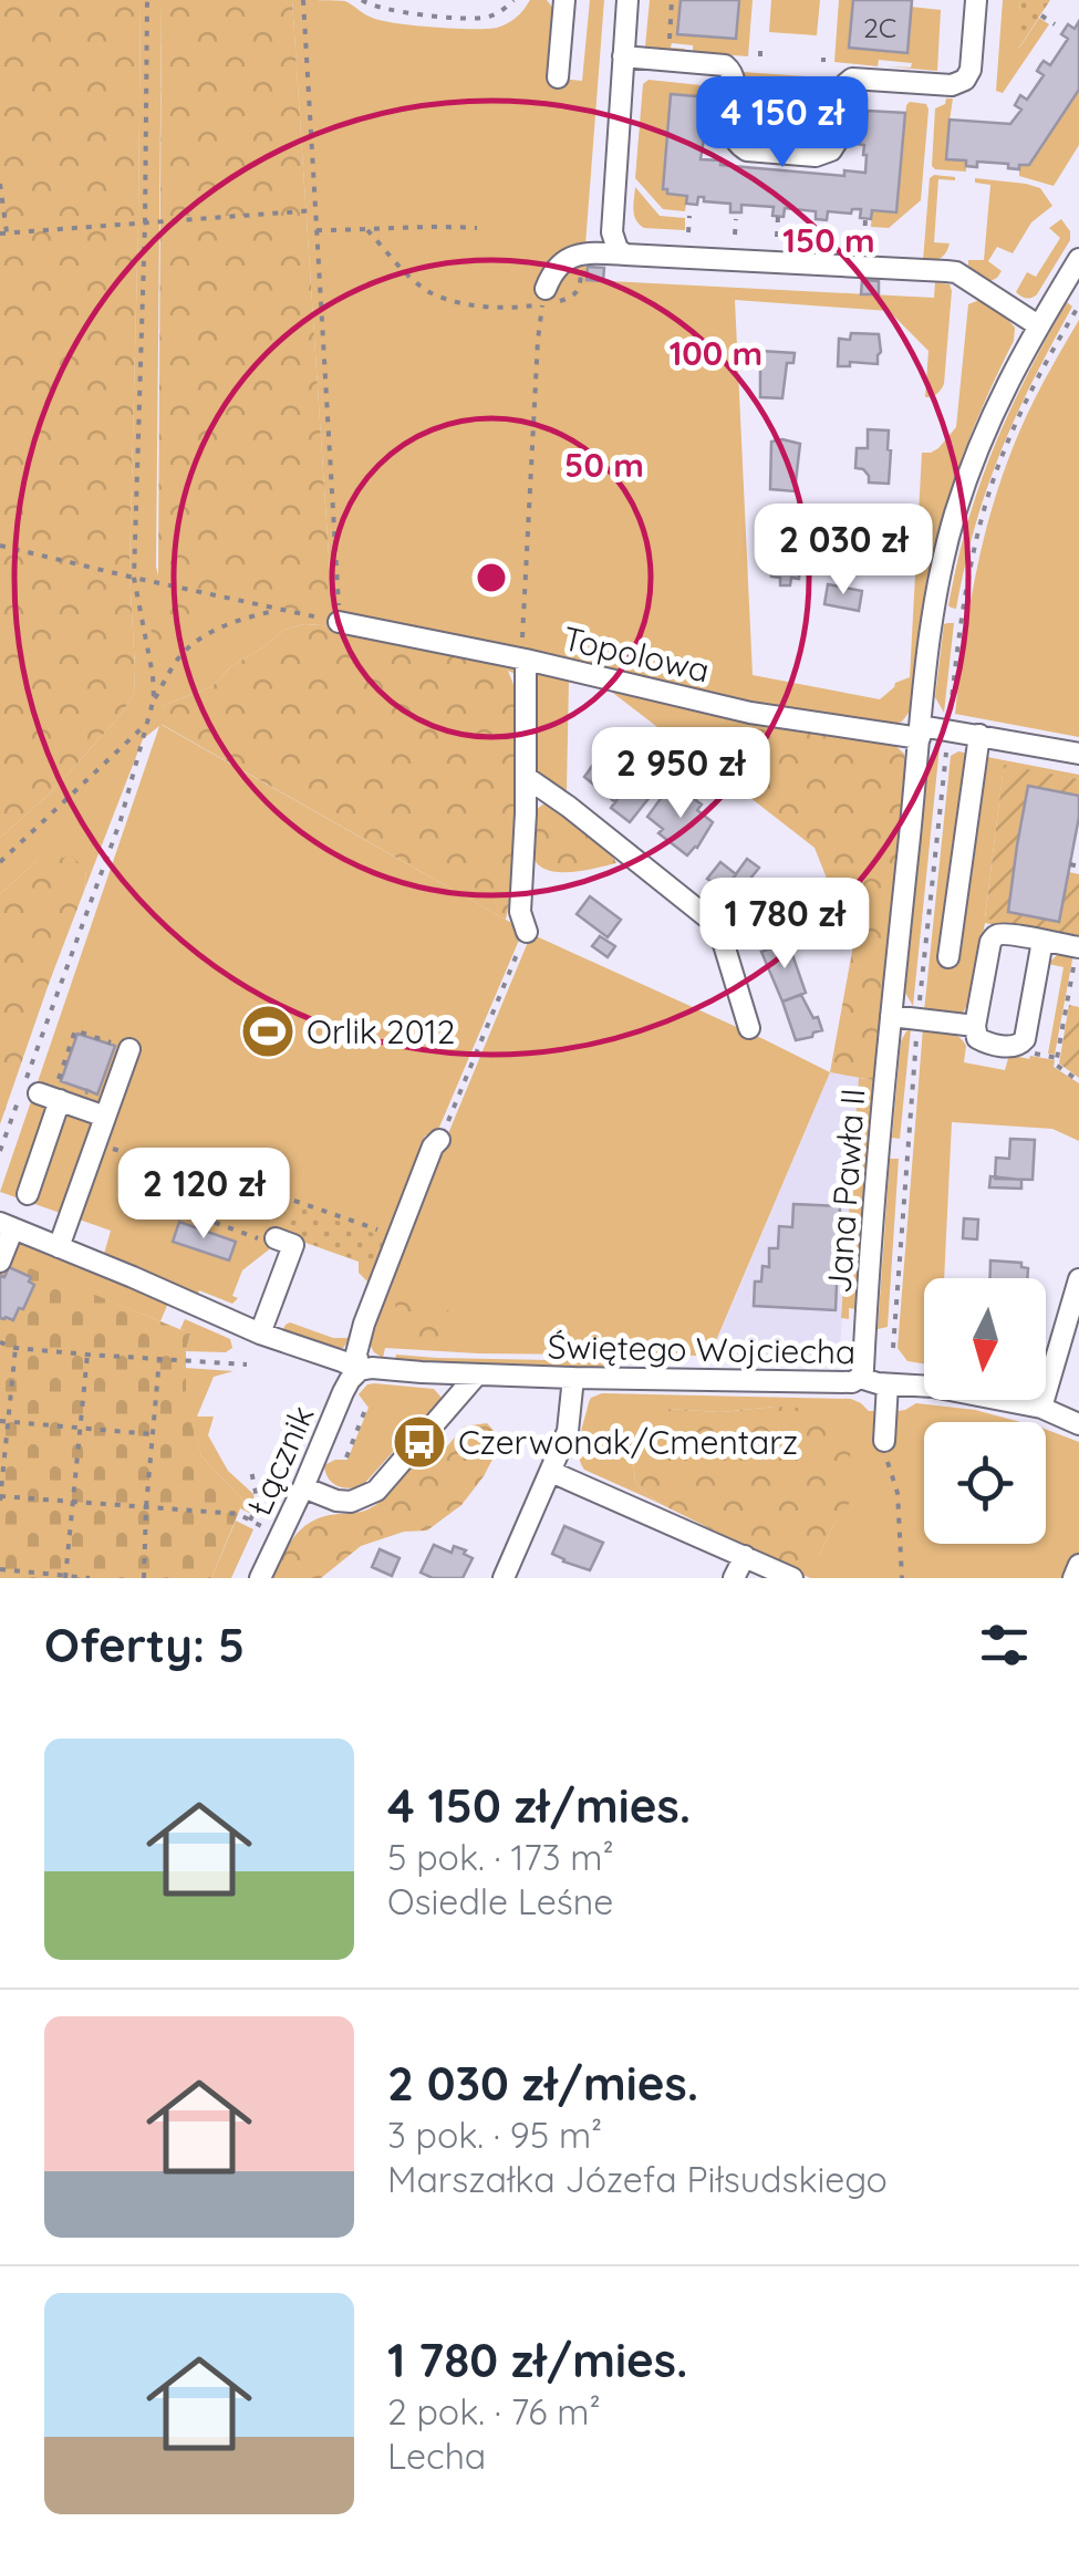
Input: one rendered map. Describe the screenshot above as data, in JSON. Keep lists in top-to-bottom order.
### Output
{
  "streets": {
    "street": [
      "Topolowa",
      "Jana Pawła II",
      "Świętego Wojciecha",
      "Łącznik"
    ]
  },
  "crossings": [
    ["Topolowa", "Jana Pawła II"],
    ["Jana Pawła II", "Świętego Wojciecha"],
    ["Świętego Wojciecha", "Łącznik"]
  ],
  "places": {
    "sports": ["Orlik 2012"],
    "bus stop": ["Czerwonak/Cmentarz"]
  },
  "house_numbers": ["2C"],
  "north": "bottom",
  "page": {
    "price": [
      "4 150 zł",
      "2 030 zł",
      "2 950 zł",
      "1 780 zł",
      "2 120 zł"
    ],
    "heading": "Oferty: 5",
    "list": [
      {
        "name": "4 150 zł/mies.",
        "note": "5 pok. · 173 m² · Osiedle Leśne"
      },
      {
        "name": "2 030 zł/mies.",
        "note": "3 pok. · 95 m² · Marszałka Józefa Piłsudskiego"
      },
      {
        "name": "1 780 zł/mies.",
        "note": "2 pok. · 76 m² · Lecha"
      }
    ]
  },
  "rings": ["150 m", "100 m", "50 m"]
}
